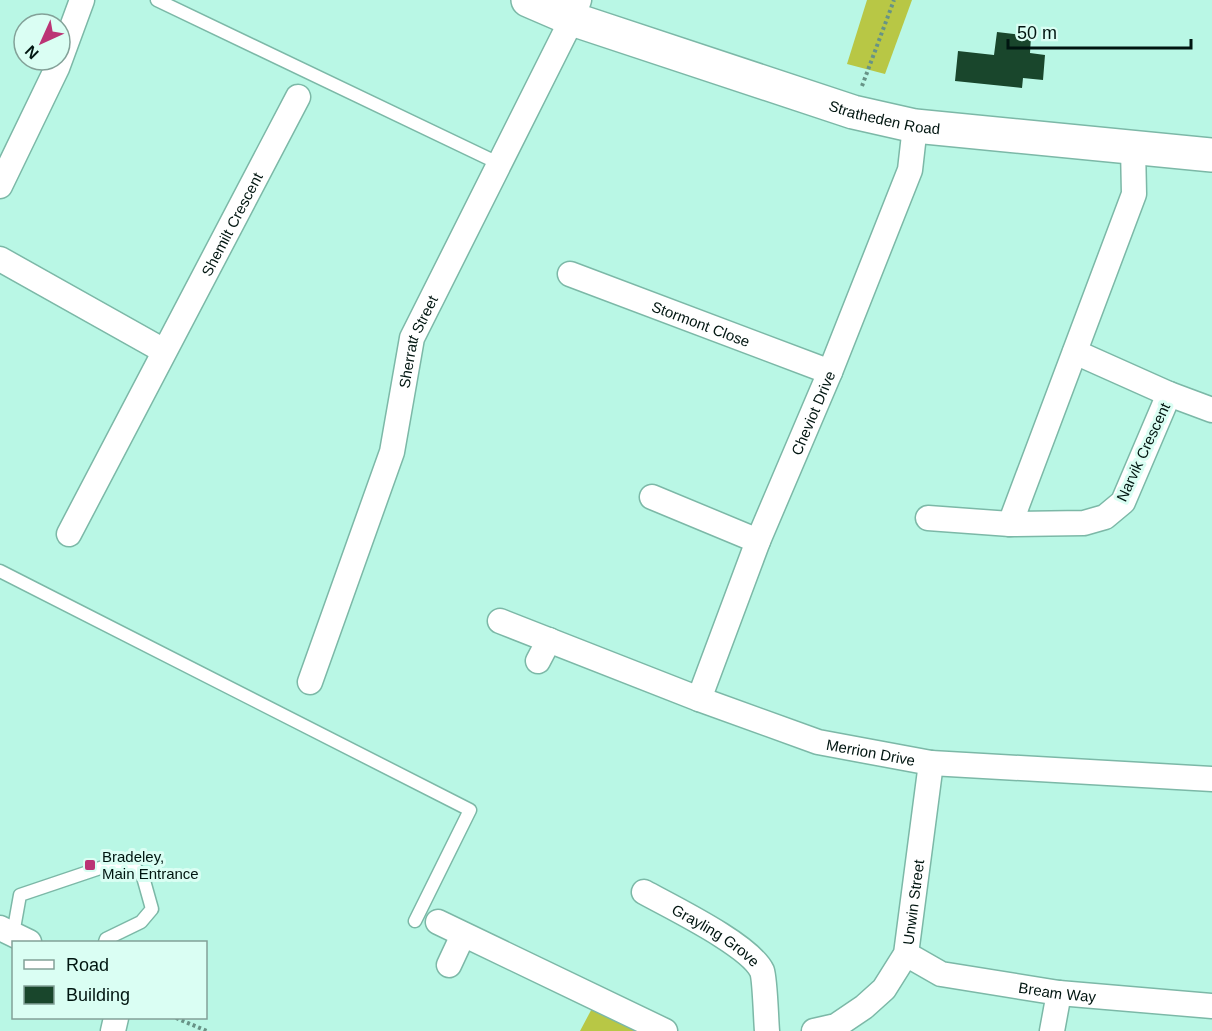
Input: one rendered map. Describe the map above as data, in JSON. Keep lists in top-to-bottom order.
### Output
{
  "streets": {
    "street": [
      "Stratheden Road",
      "Shemilt Crescent",
      "Stormont Close",
      "Sherratt Street",
      "Cheviot Drive",
      "Narvik Crescent",
      "Merrion Drive",
      "Unwin Street",
      "Grayling Grove",
      "Bream Way"
    ]
  },
  "crossings": [
    ["Stratheden Road", "Sherratt Street"],
    ["Stratheden Road", "Cheviot Drive"],
    ["Stormont Close", "Cheviot Drive"],
    ["Cheviot Drive", "Merrion Drive"],
    ["Merrion Drive", "Unwin Street"],
    ["Unwin Street", "Bream Way"]
  ],
  "places": {
    "transit": ["Bradeley, Main Entrance"]
  },
  "legend": ["Road", "Building"],
  "scale_bar": "50 m",
  "north": "bottom left"
}
